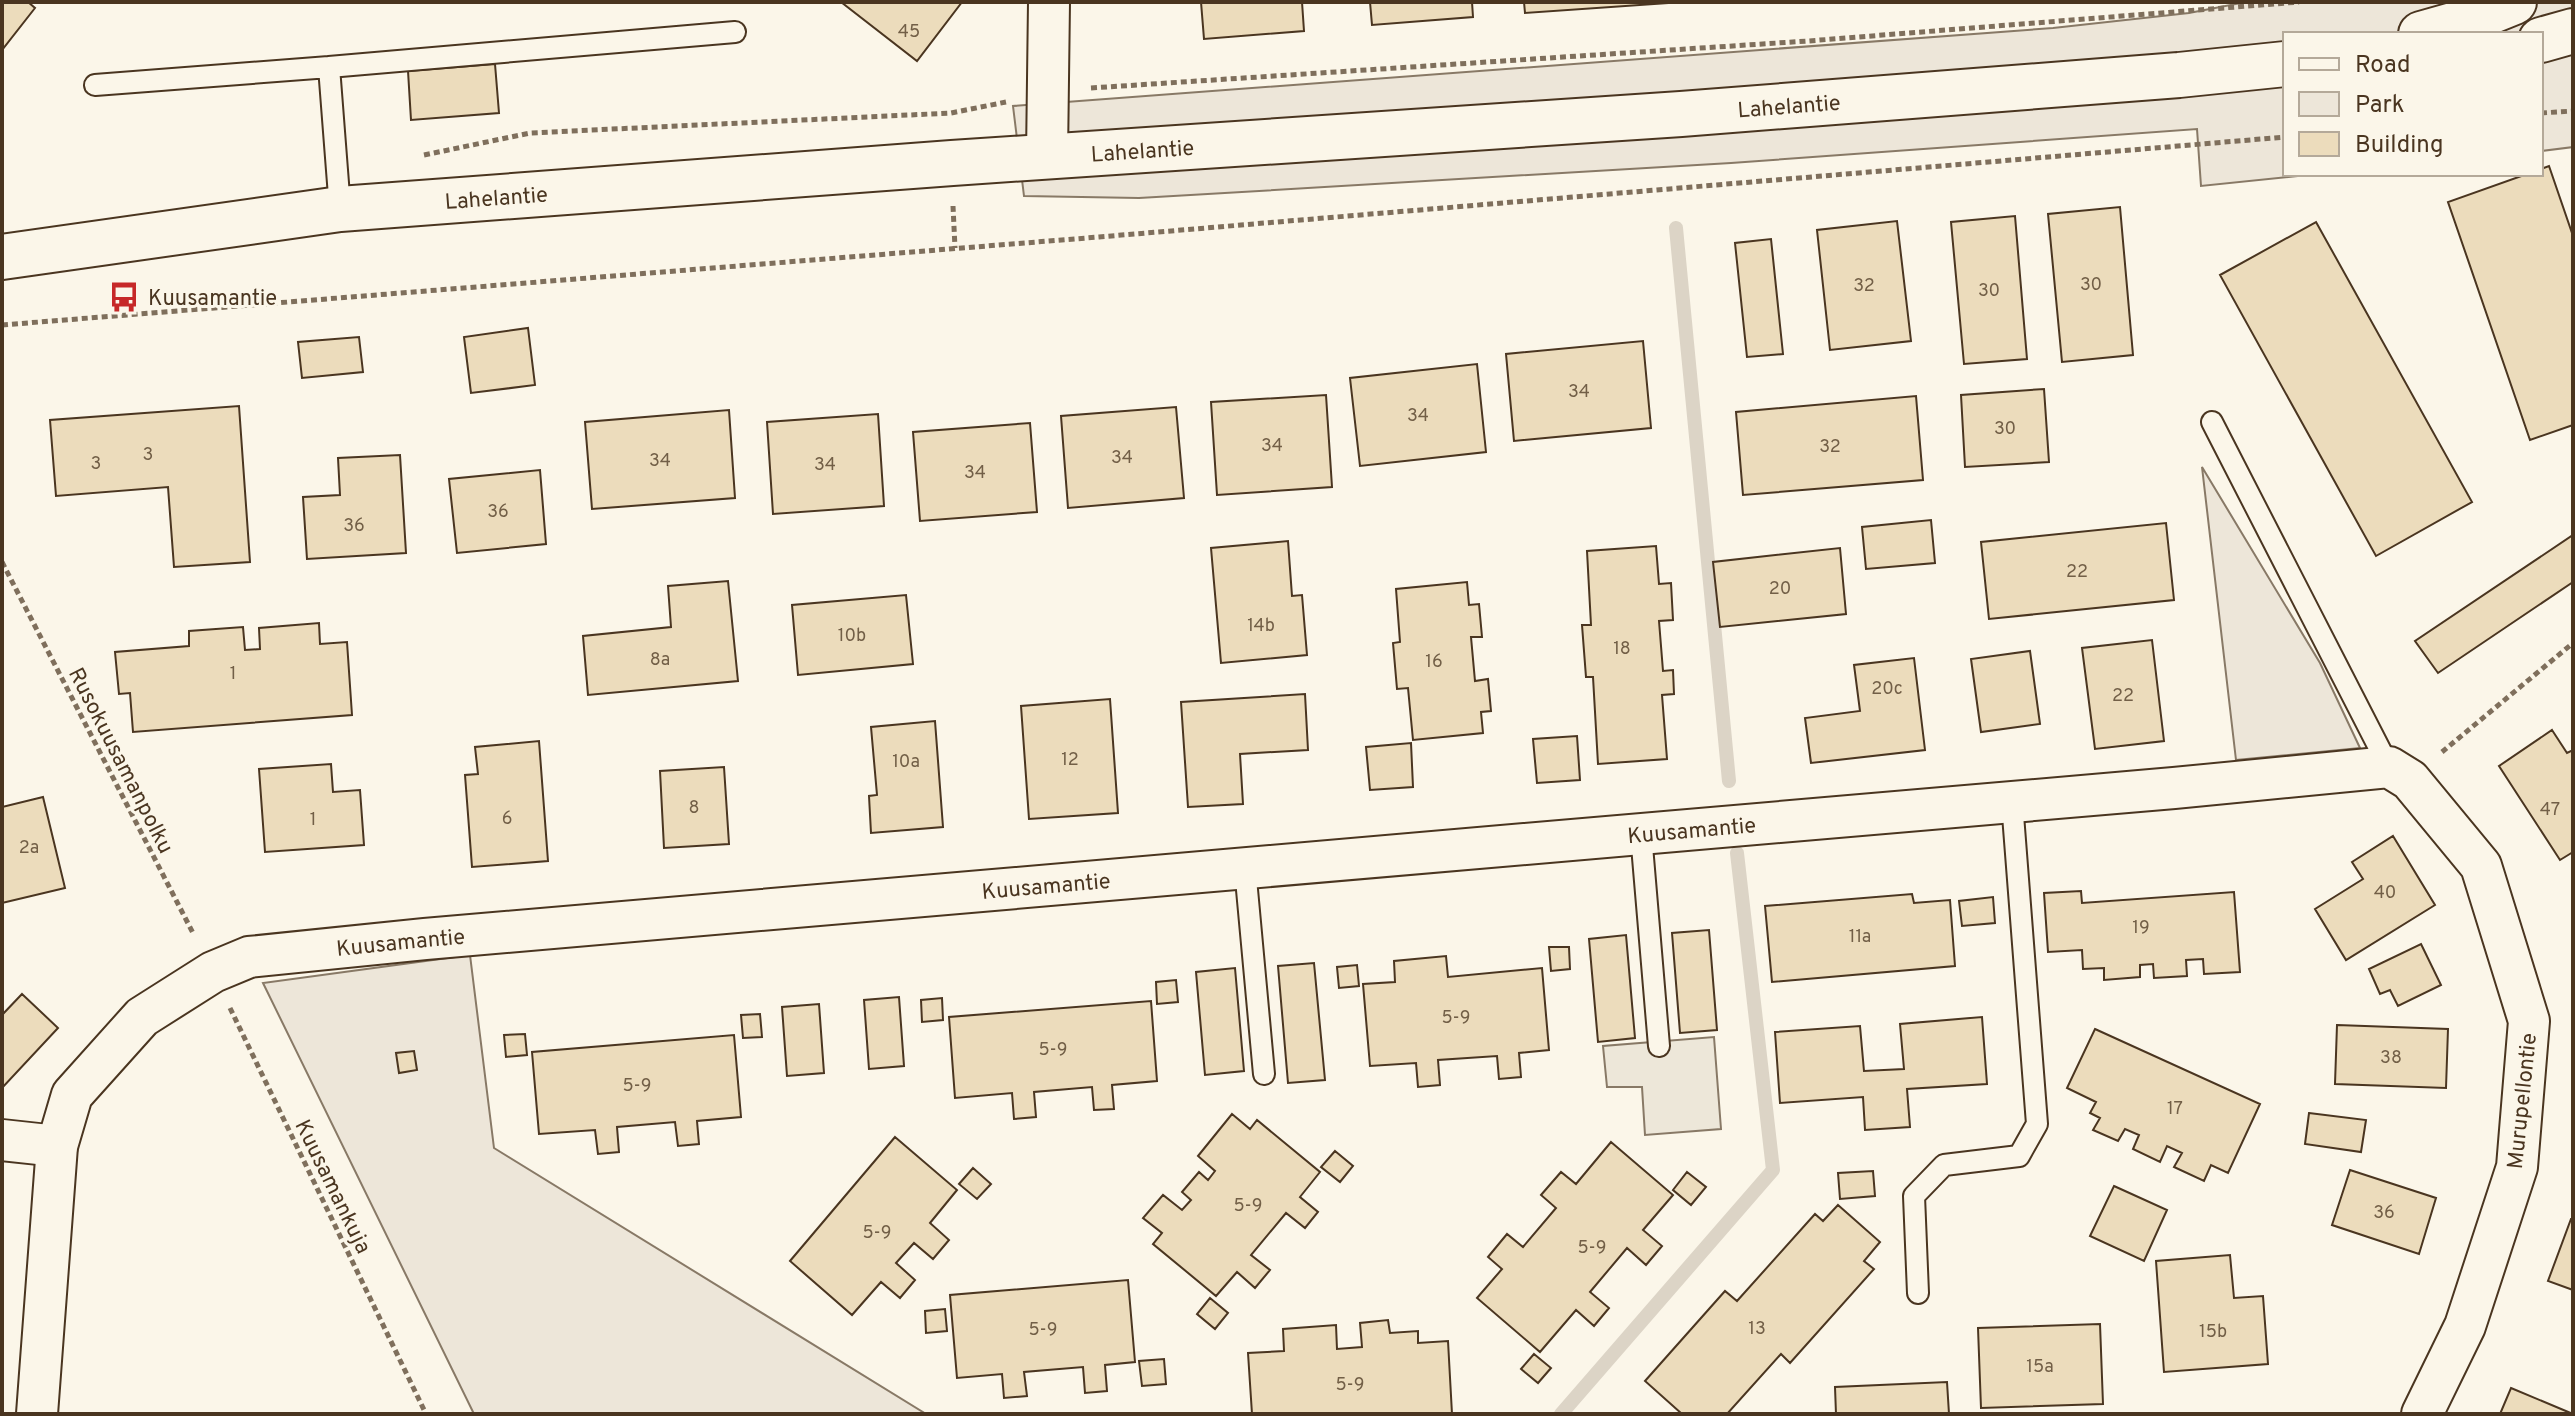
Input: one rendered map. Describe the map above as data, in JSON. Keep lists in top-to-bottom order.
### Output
{
  "streets": {
    "main road": ["Lahelantie"],
    "street": ["Kuusamantie", "Murupellontie"],
    "path": ["Rusokuusamanpolku", "Kuusamankuja"]
  },
  "crossings": [
    ["Rusokuusamanpolku", "Kuusamantie"],
    ["Rusokuusamanpolku", "Kuusamankuja"],
    ["Kuusamantie", "Murupellontie"],
    ["Kuusamantie", "Kuusamankuja"]
  ],
  "places": {
    "bus stop": ["Kuusamantie"]
  },
  "house_numbers": [
    "45",
    "30",
    "32",
    "30",
    "34",
    "34",
    "30",
    "34",
    "32",
    "3",
    "34",
    "34",
    "3",
    "34",
    "34",
    "36",
    "36",
    "22",
    "20",
    "14b",
    "10b",
    "18",
    "8a",
    "16",
    "1",
    "20c",
    "22",
    "12",
    "10a",
    "8",
    "47",
    "6",
    "1",
    "2a",
    "40",
    "19",
    "11a",
    "5-9",
    "5-9",
    "38",
    "5-9",
    "17",
    "5-9",
    "36",
    "5-9",
    "5-9",
    "13",
    "5-9",
    "15b",
    "15a",
    "5-9"
  ],
  "legend": ["Road", "Park", "Building"]
}
